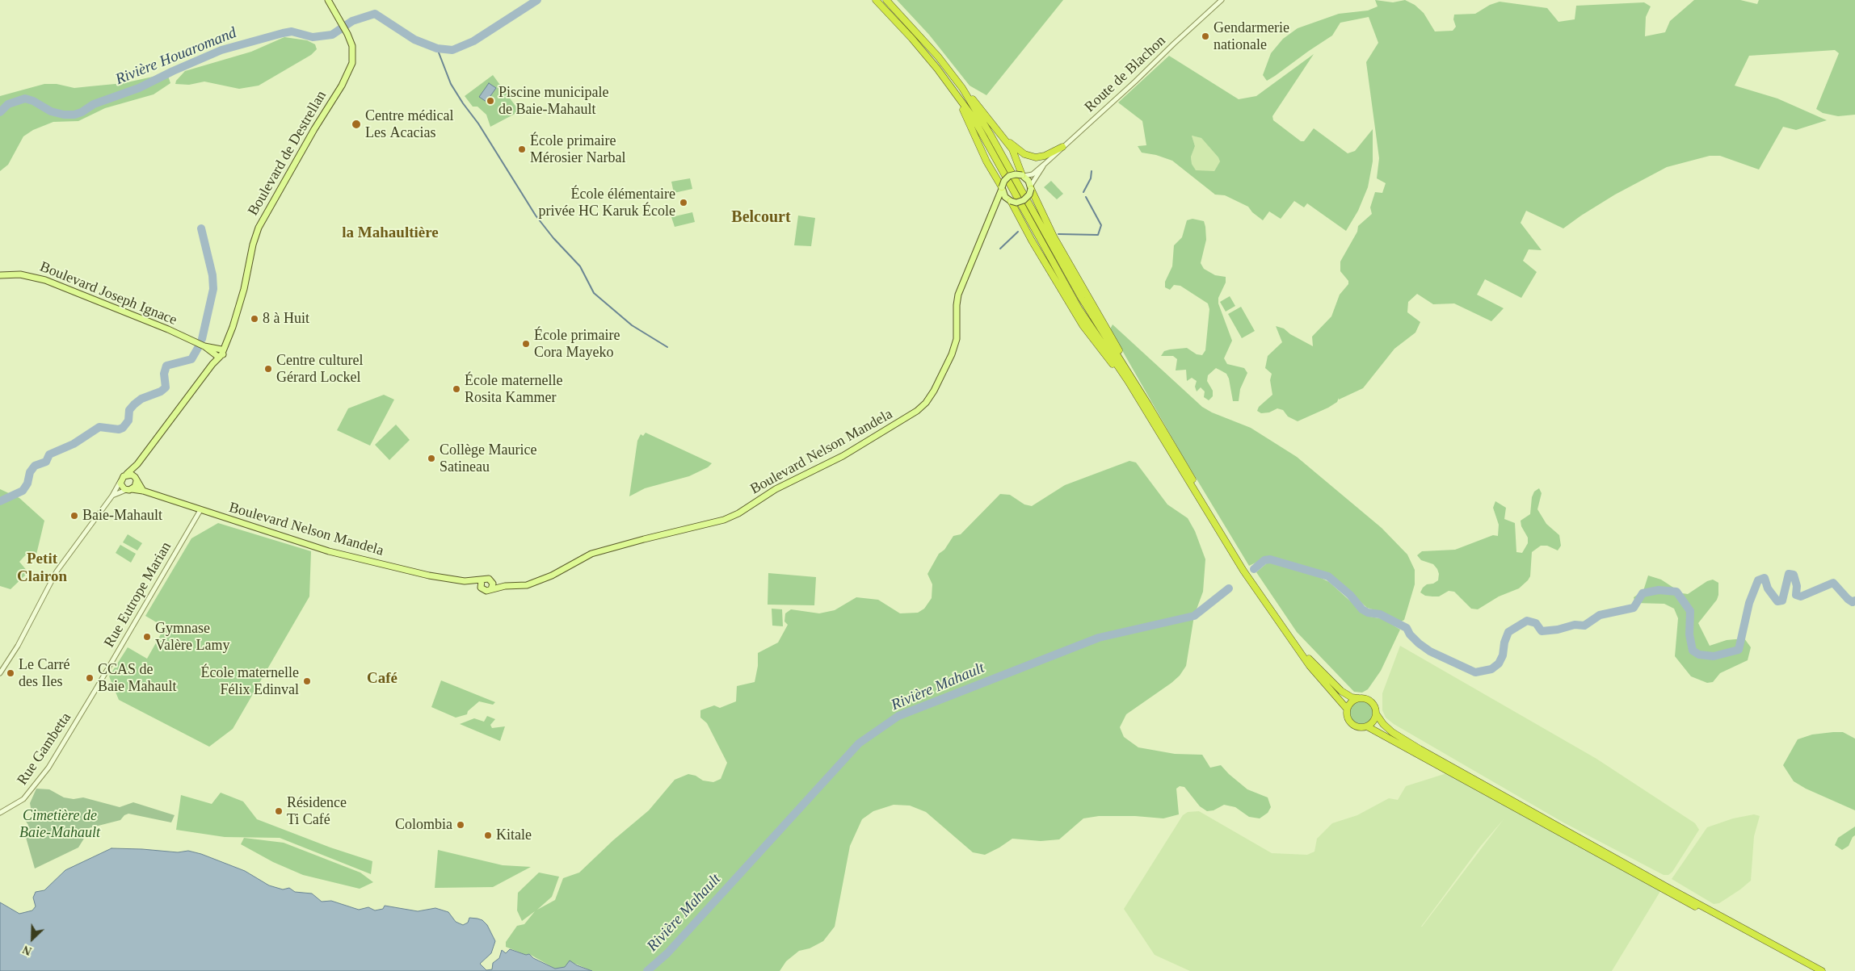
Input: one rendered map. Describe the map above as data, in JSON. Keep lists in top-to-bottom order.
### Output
{
  "streets": {
    "main road": ["Boulevard de Destrellan", "Boulevard Joseph Ignace", "Boulevard Nelson Mandela"],
    "street": ["Route de Blachon", "Rue Eutrope Marian", "Rue Gambetta"]
  },
  "crossings": [
    ["Route de Blachon", "Boulevard Nelson Mandela"],
    ["Boulevard de Destrellan", "Boulevard Joseph Ignace"],
    ["Boulevard de Destrellan", "Boulevard Nelson Mandela"],
    ["Boulevard Nelson Mandela", "Rue Eutrope Marian"],
    ["Rue Eutrope Marian", "Rue Gambetta"]
  ],
  "districts": [
    "Belcourt",
    "la Mahaultière",
    "Petit Clairon",
    "Café"
  ],
  "water": ["Rivière Houaromand", "Rivière Mahault"],
  "parks": ["Cimetière de Baie-Mahault"],
  "places": [
    "Gendarmerie nationale",
    "Piscine municipale de Baie-Mahault",
    "Centre médical Les Acacias",
    "École primaire Mérosier Narbal",
    "École élémentaire privée HC Karuk École",
    "8 à Huit",
    "École primaire Cora Mayeko",
    "Centre culturel Gérard Lockel",
    "École maternelle Rosita Kammer",
    "Collège Maurice Satineau",
    "Baie-Mahault",
    "Gymnase Valère Lamy",
    "Le Carré des Iles",
    "CCAS de Baie Mahault",
    "École maternelle Félix Edinval",
    "Résidence Ti Café",
    "Colombia",
    "Kitale"
  ],
  "north": "bottom left"
}
